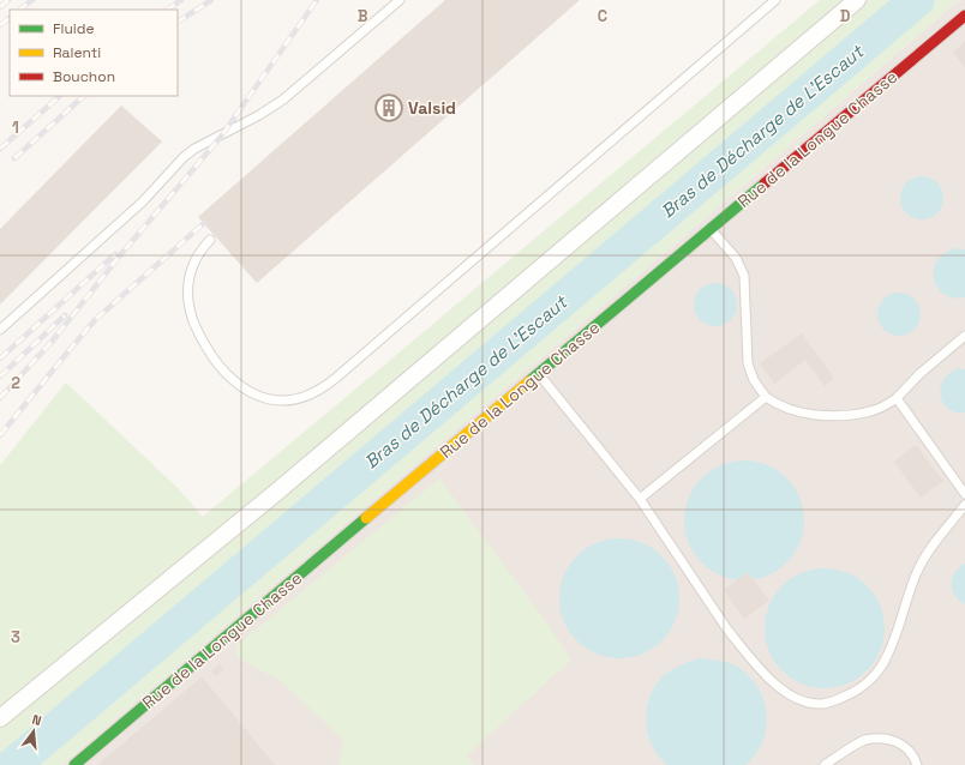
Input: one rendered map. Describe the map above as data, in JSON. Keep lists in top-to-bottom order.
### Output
{
  "streets": {
    "street": ["Rue de la Longue Chasse"]
  },
  "water": ["Bras de Décharge de L'Escaut"],
  "places": {
    "building": ["Valsid"]
  },
  "legend": ["Fluide", "Ralenti", "Bouchon"],
  "north": "top",
  "grid": {
    "columns": ["B", "C", "D"],
    "rows": ["1", "2", "3"]
  }
}
